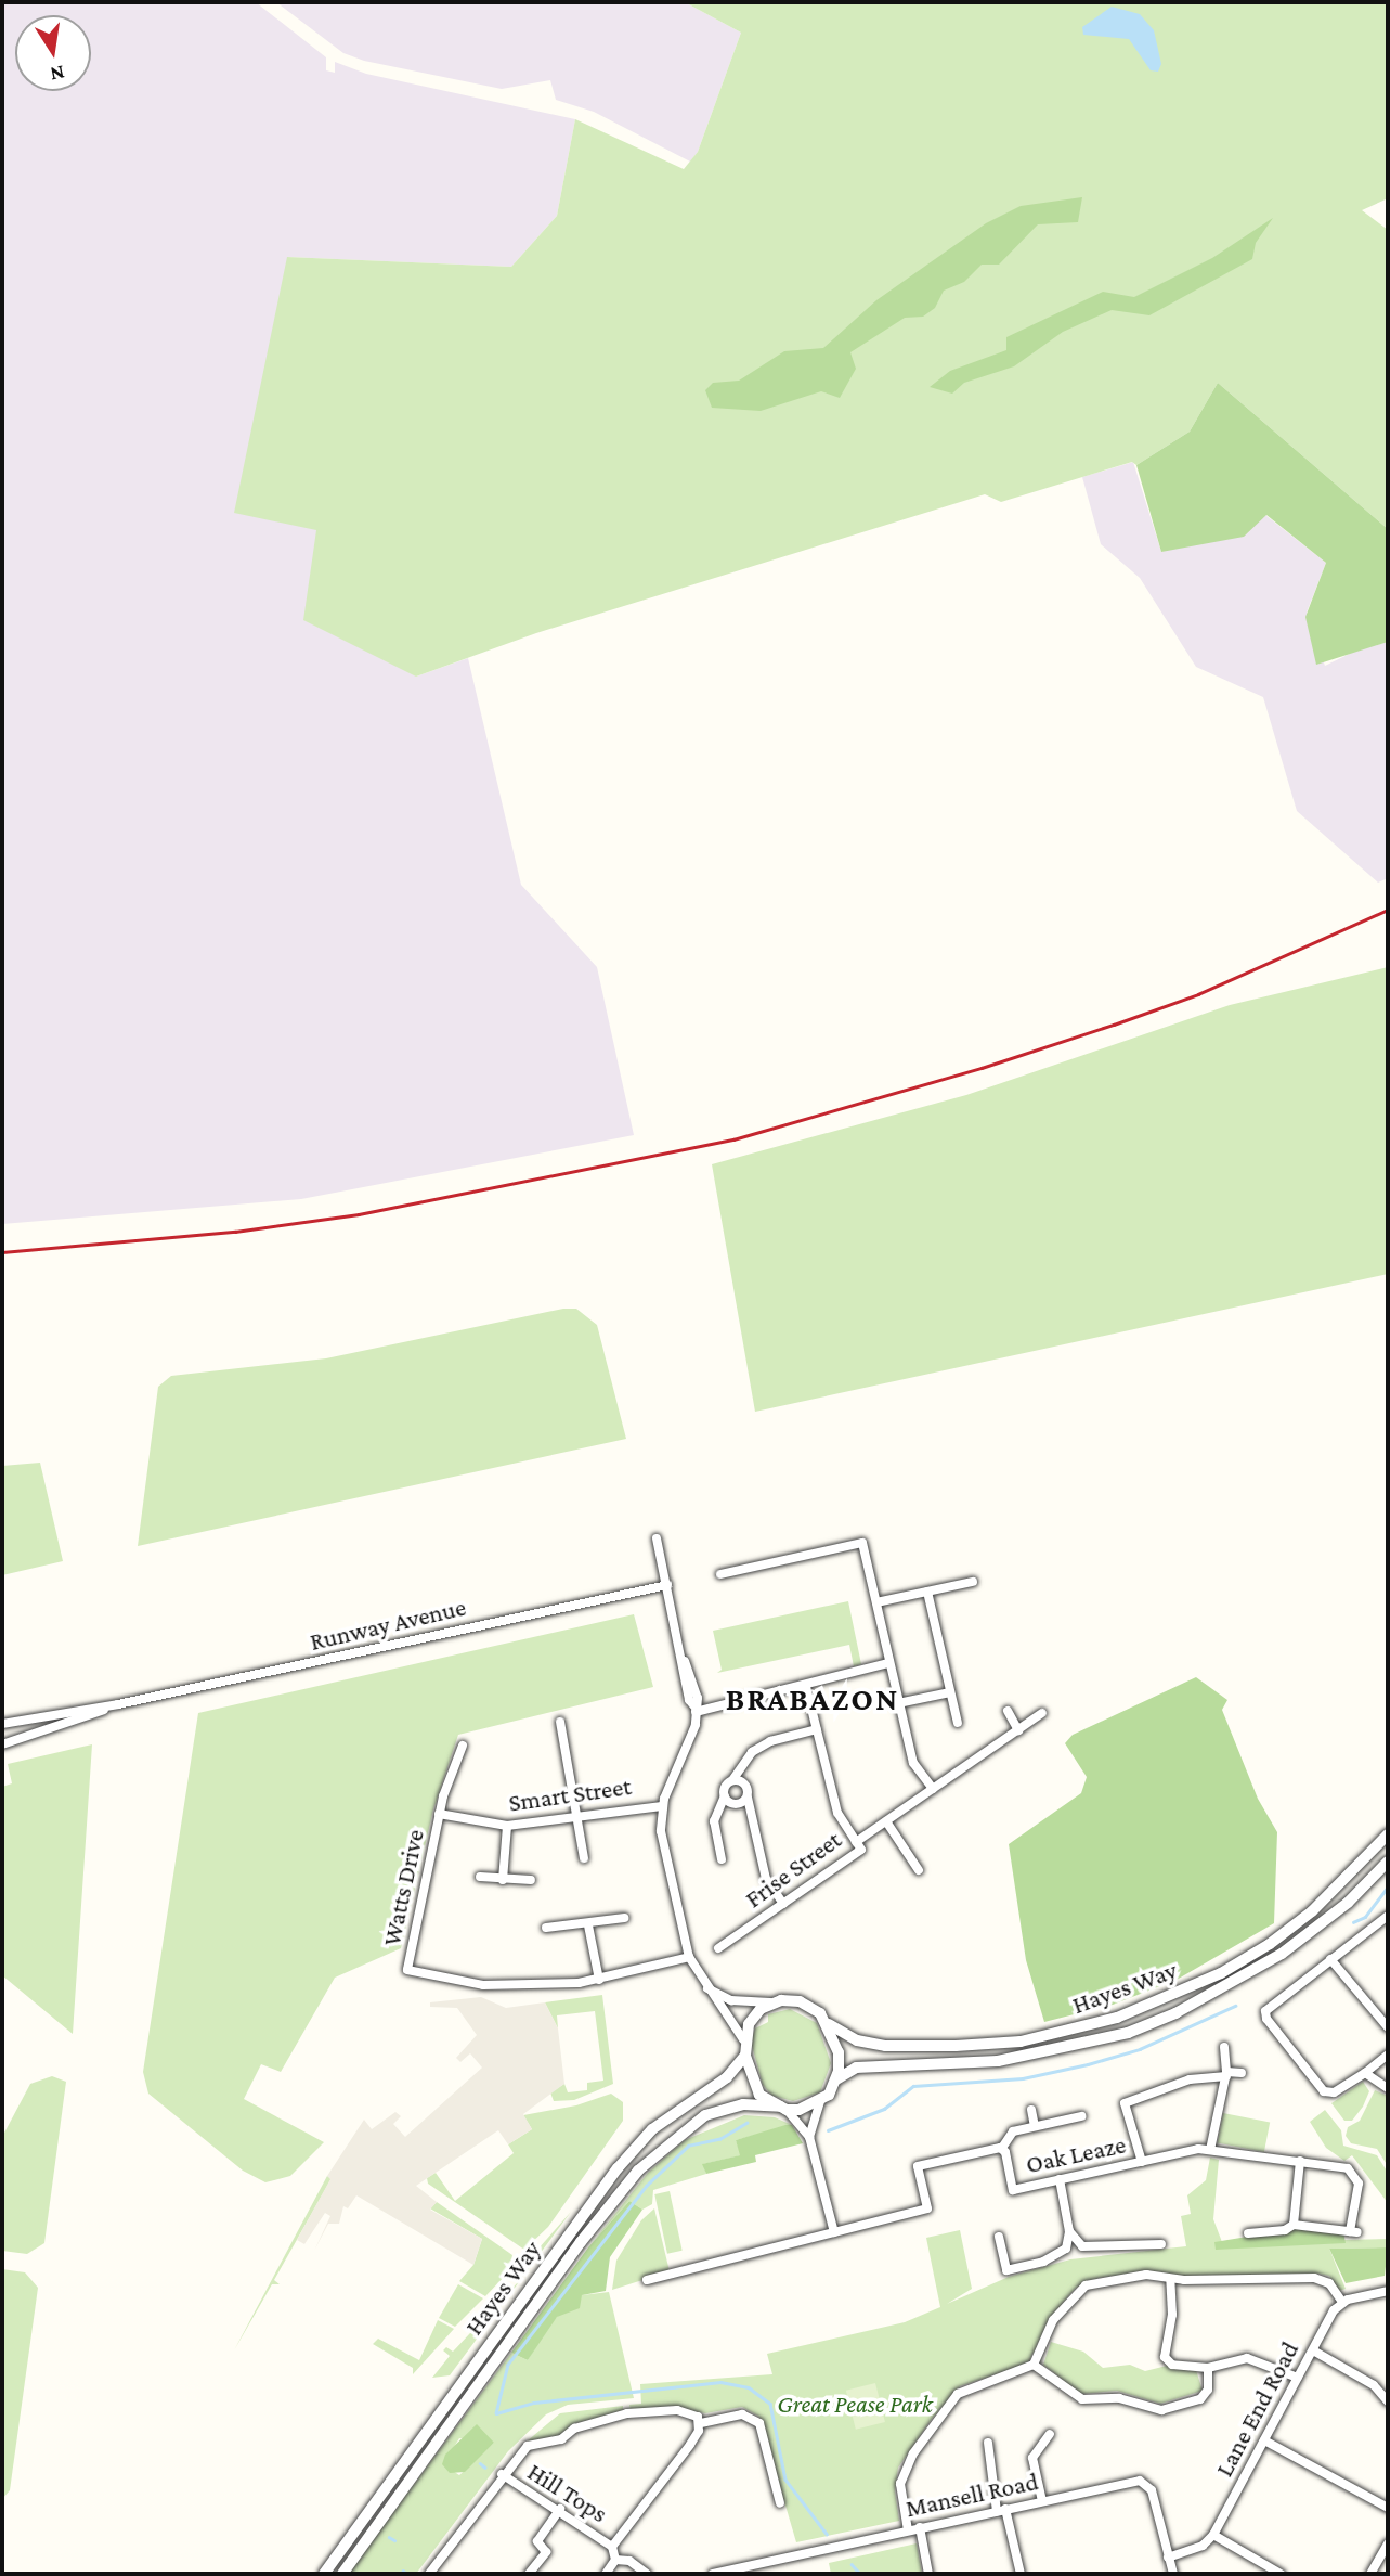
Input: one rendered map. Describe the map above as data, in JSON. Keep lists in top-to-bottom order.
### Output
{
  "streets": {
    "street": [
      "Runway Avenue",
      "Smart Street",
      "Frise Street",
      "Watts Drive",
      "Hayes Way",
      "Oak Leaze",
      "Lane End Road",
      "Hill Tops",
      "Mansell Road"
    ]
  },
  "crossings": [
    ["Smart Street", "Watts Drive"]
  ],
  "districts": ["BRABAZON"],
  "parks": ["Great Pease Park"],
  "north": "bottom"
}
